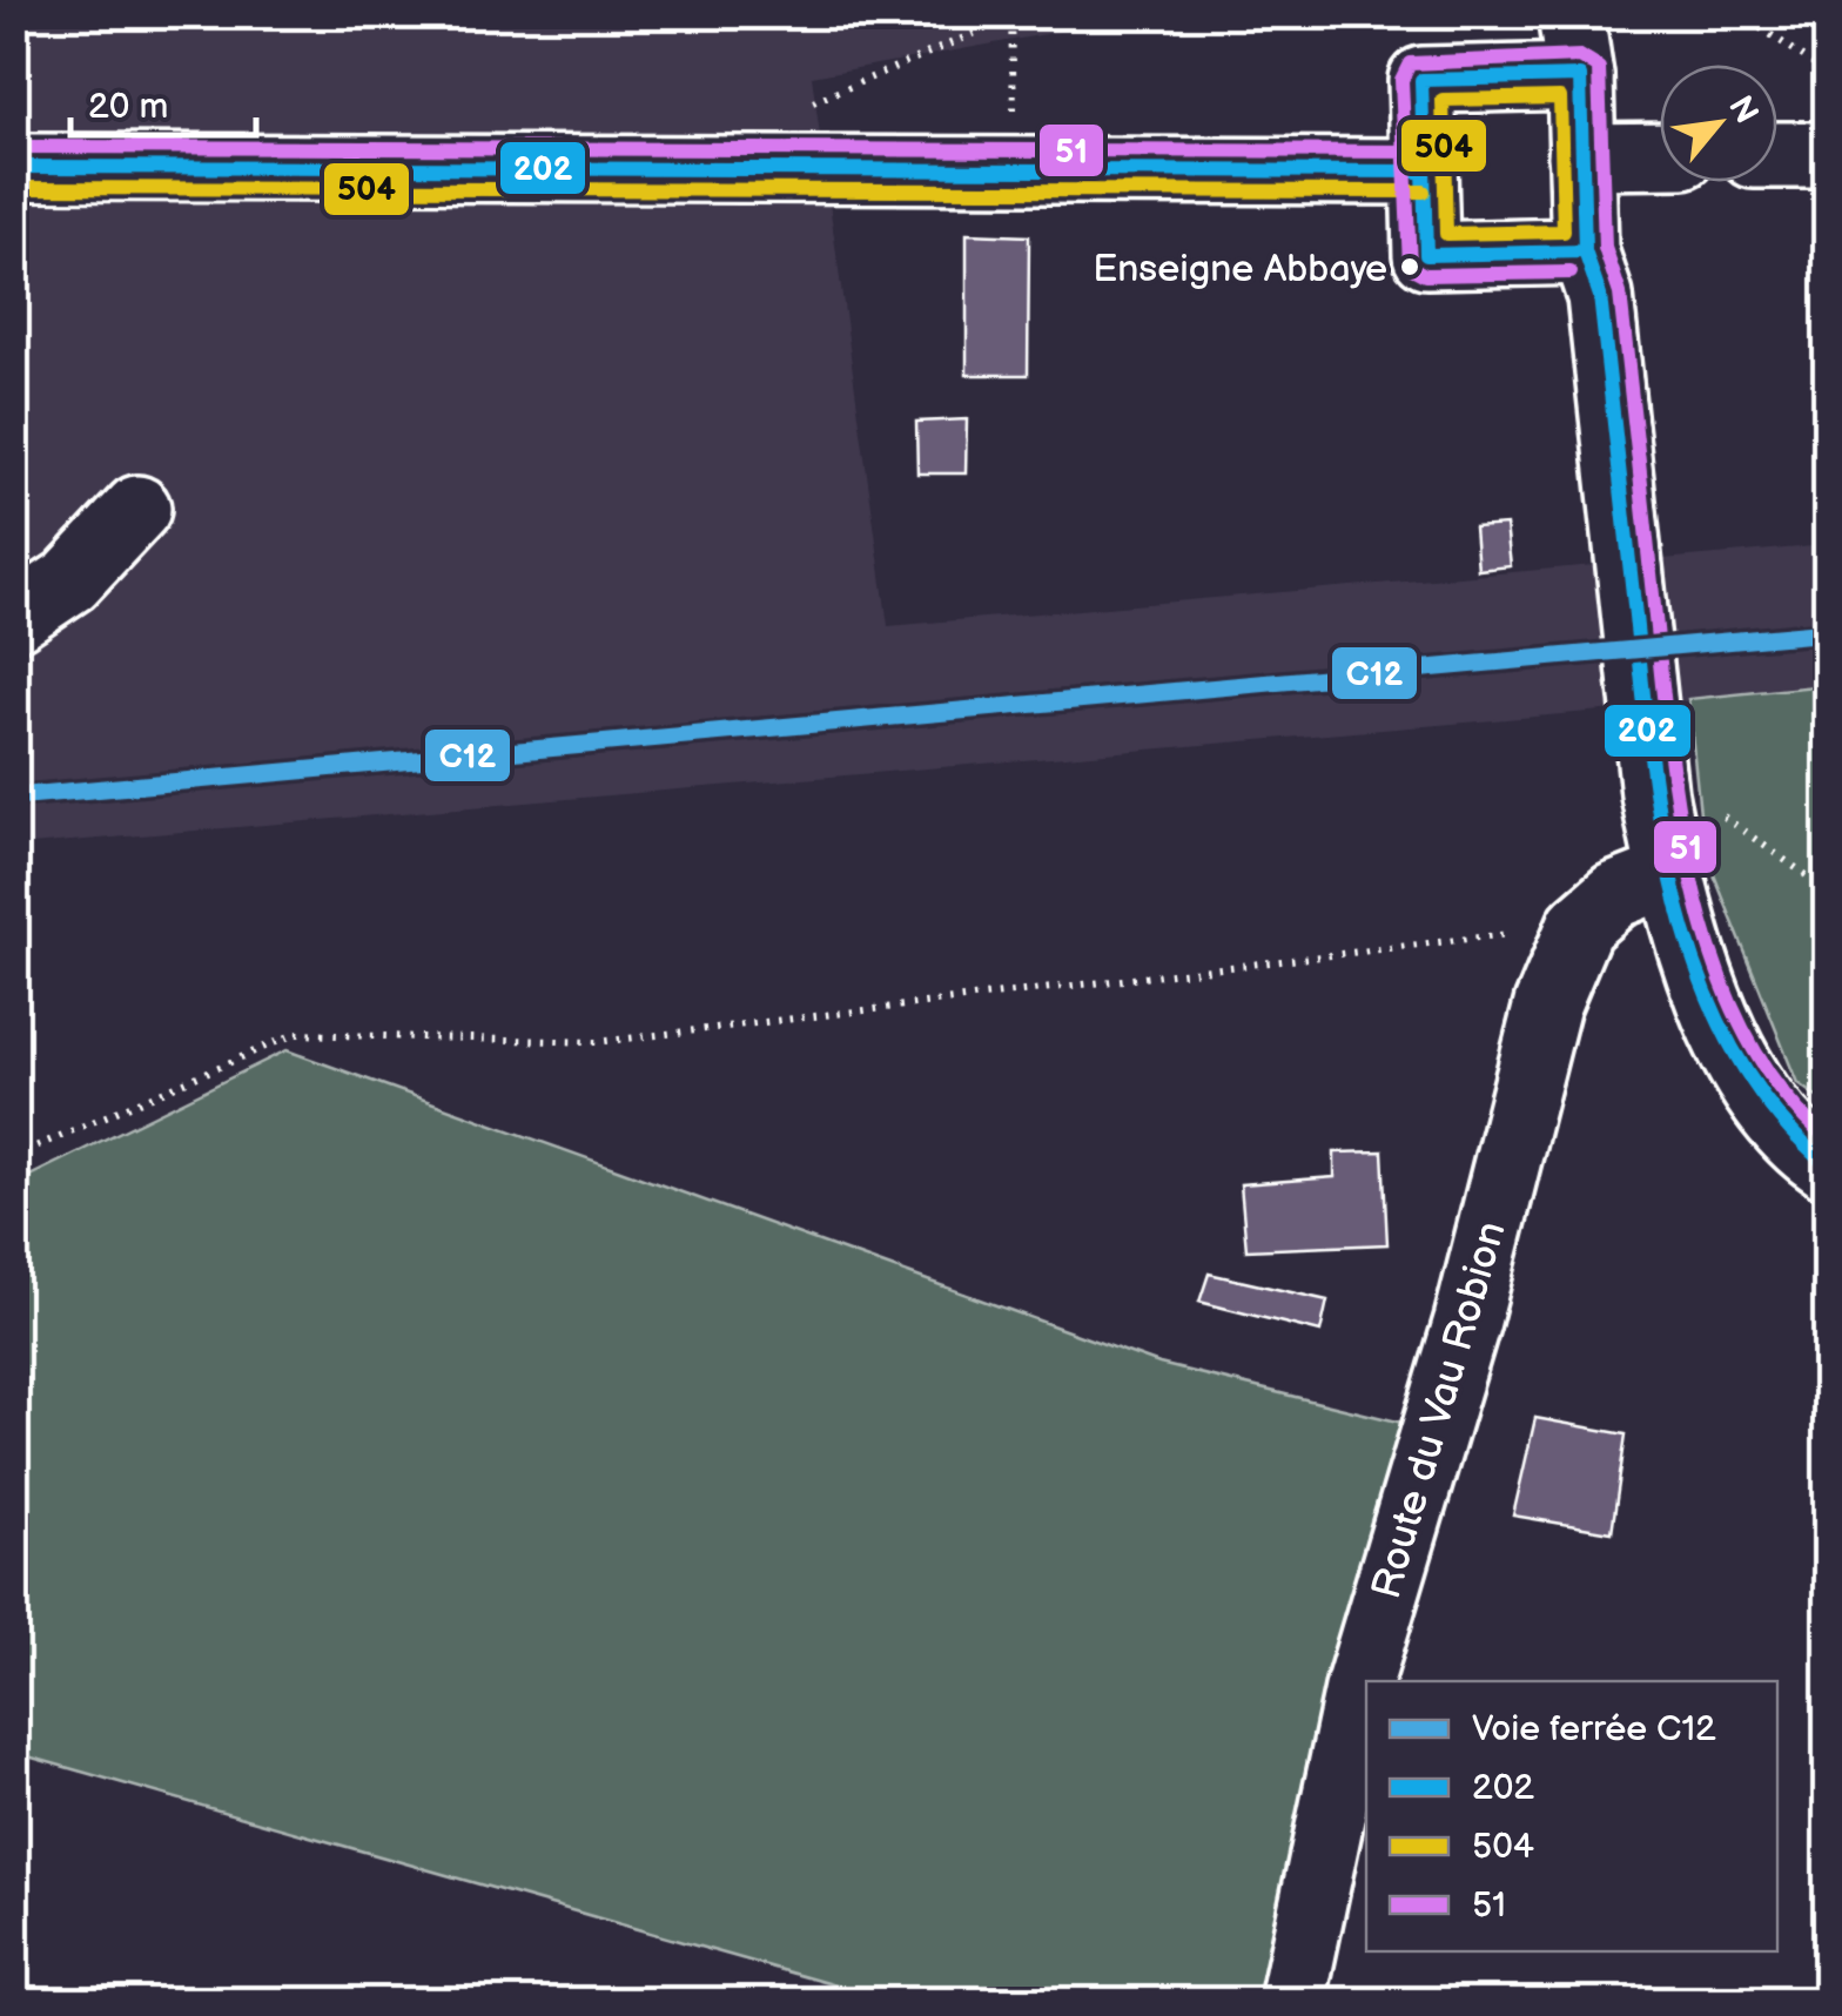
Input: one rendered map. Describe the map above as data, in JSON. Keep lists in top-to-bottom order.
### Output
{
  "streets": {
    "street": ["Route du Vau Robion"]
  },
  "places": ["Enseigne Abbaye"],
  "lines": [
    "transit line 51",
    "transit line 202",
    "transit line 504",
    "rail line C12"
  ],
  "legend": [
    "Voie ferrée C12",
    "202",
    "504",
    "51"
  ],
  "scale_bar": "20 m",
  "north": "top right"
}
